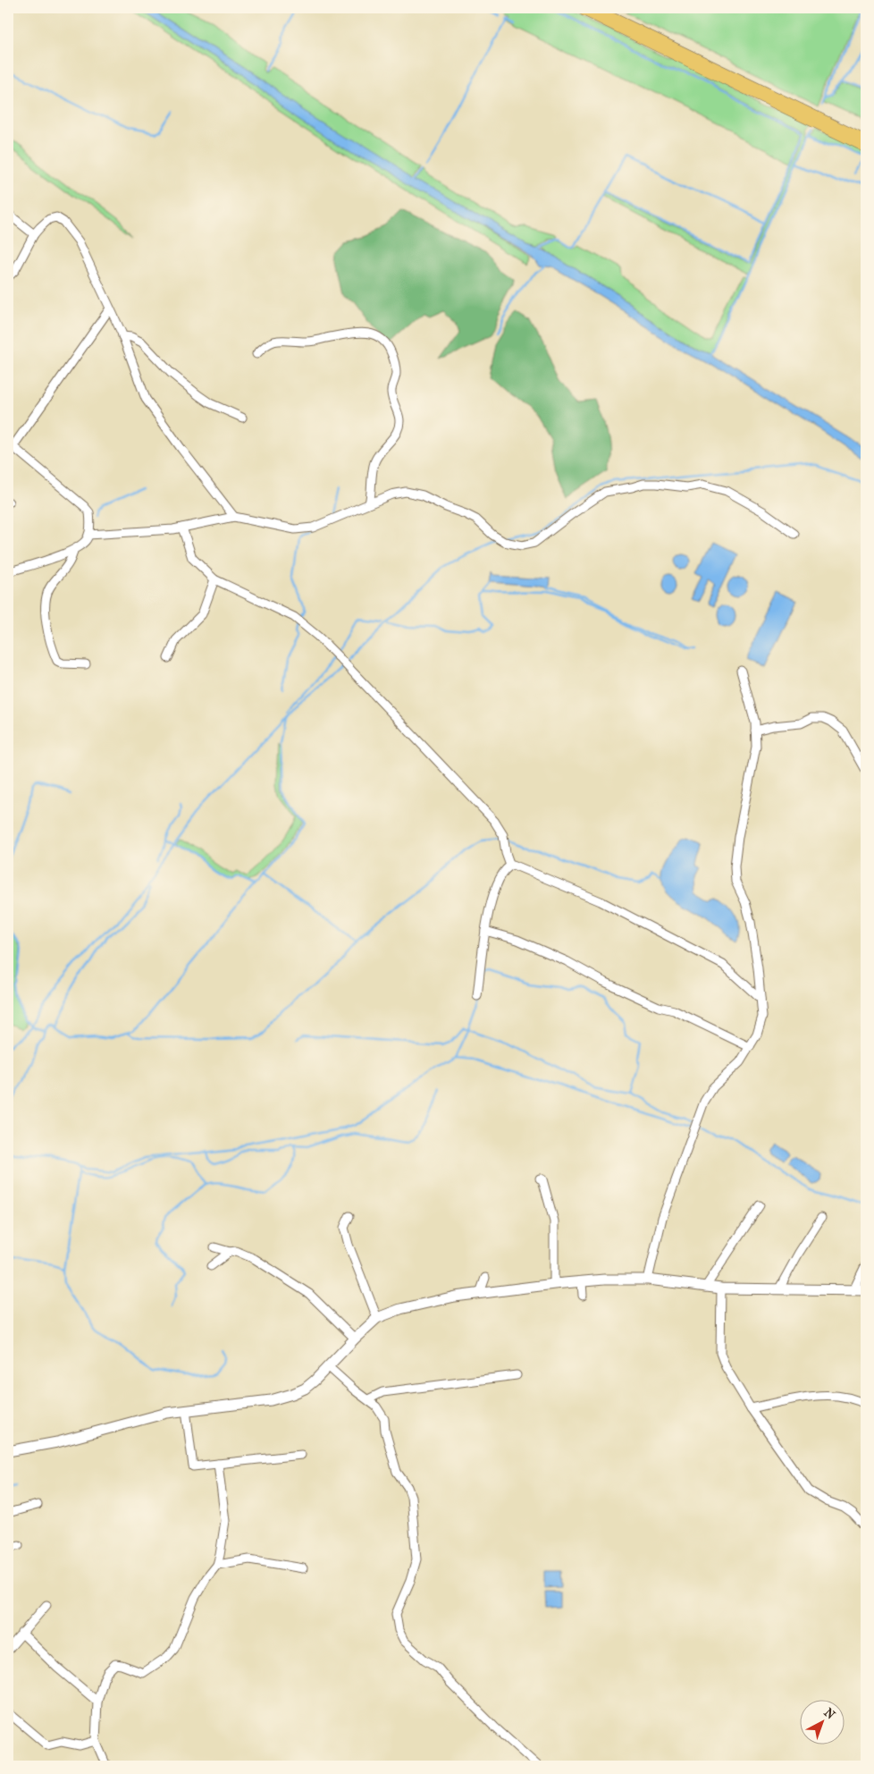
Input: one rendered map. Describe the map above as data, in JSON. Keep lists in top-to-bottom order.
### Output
{
  "north": "top right"
}
